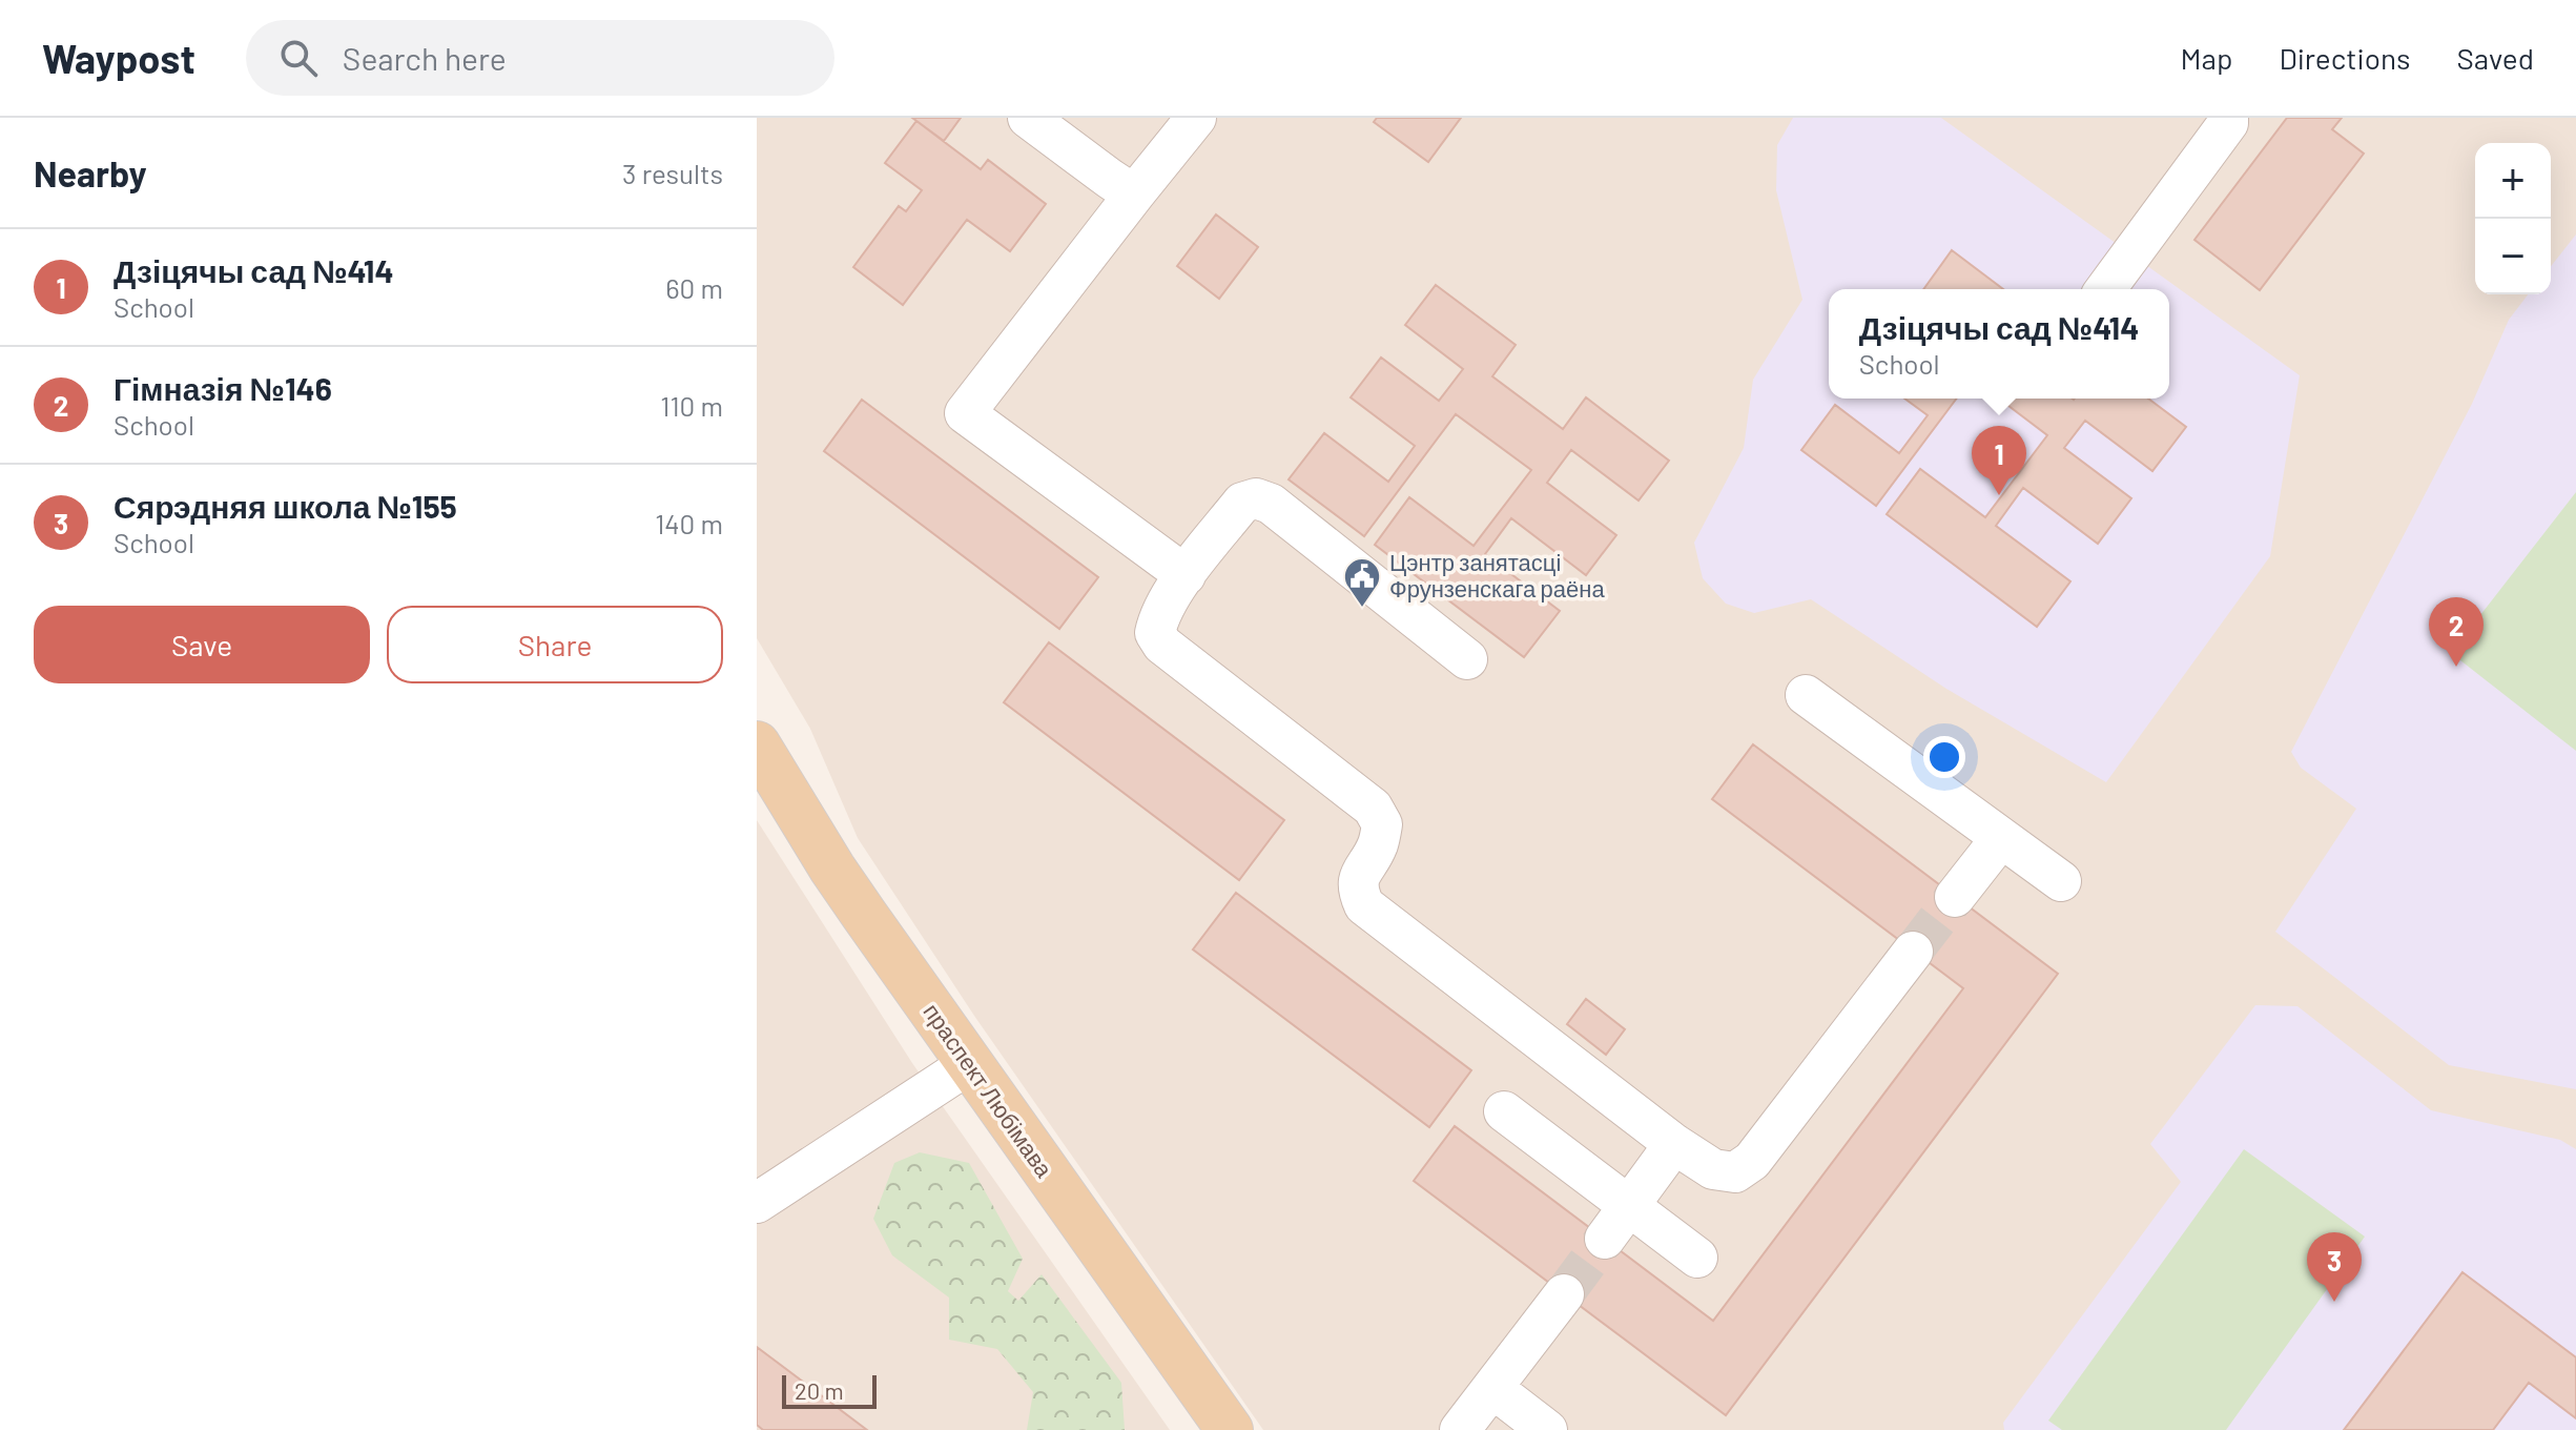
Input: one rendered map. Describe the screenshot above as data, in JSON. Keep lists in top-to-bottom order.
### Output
{
  "streets": {
    "main road": ["праспект Любімава"]
  },
  "places": {
    "public building": ["Цэнтр занятасці Фрунзенскага раёна"]
  },
  "scale_bar": "20 m",
  "page": {
    "header": "Waypost",
    "search": "Search here",
    "nav": ["Map", "Directions", "Saved"],
    "heading": ["Nearby", "3 results"],
    "map_buttons": ["+", "−"],
    "list": [
      {
        "mark": "1",
        "name": "Дзіцячы сад №414",
        "note": "School",
        "value": "60 m"
      },
      {
        "mark": "2",
        "name": "Гімназія №146",
        "note": "School",
        "value": "110 m"
      },
      {
        "mark": "3",
        "name": "Сярэдняя школа №155",
        "note": "School",
        "value": "140 m"
      }
    ],
    "popup": ["Дзіцячы сад №414", "School"],
    "pins": ["1", "2", "3"],
    "buttons": ["Save", "Share"],
    "scale": "20 m"
  }
}
